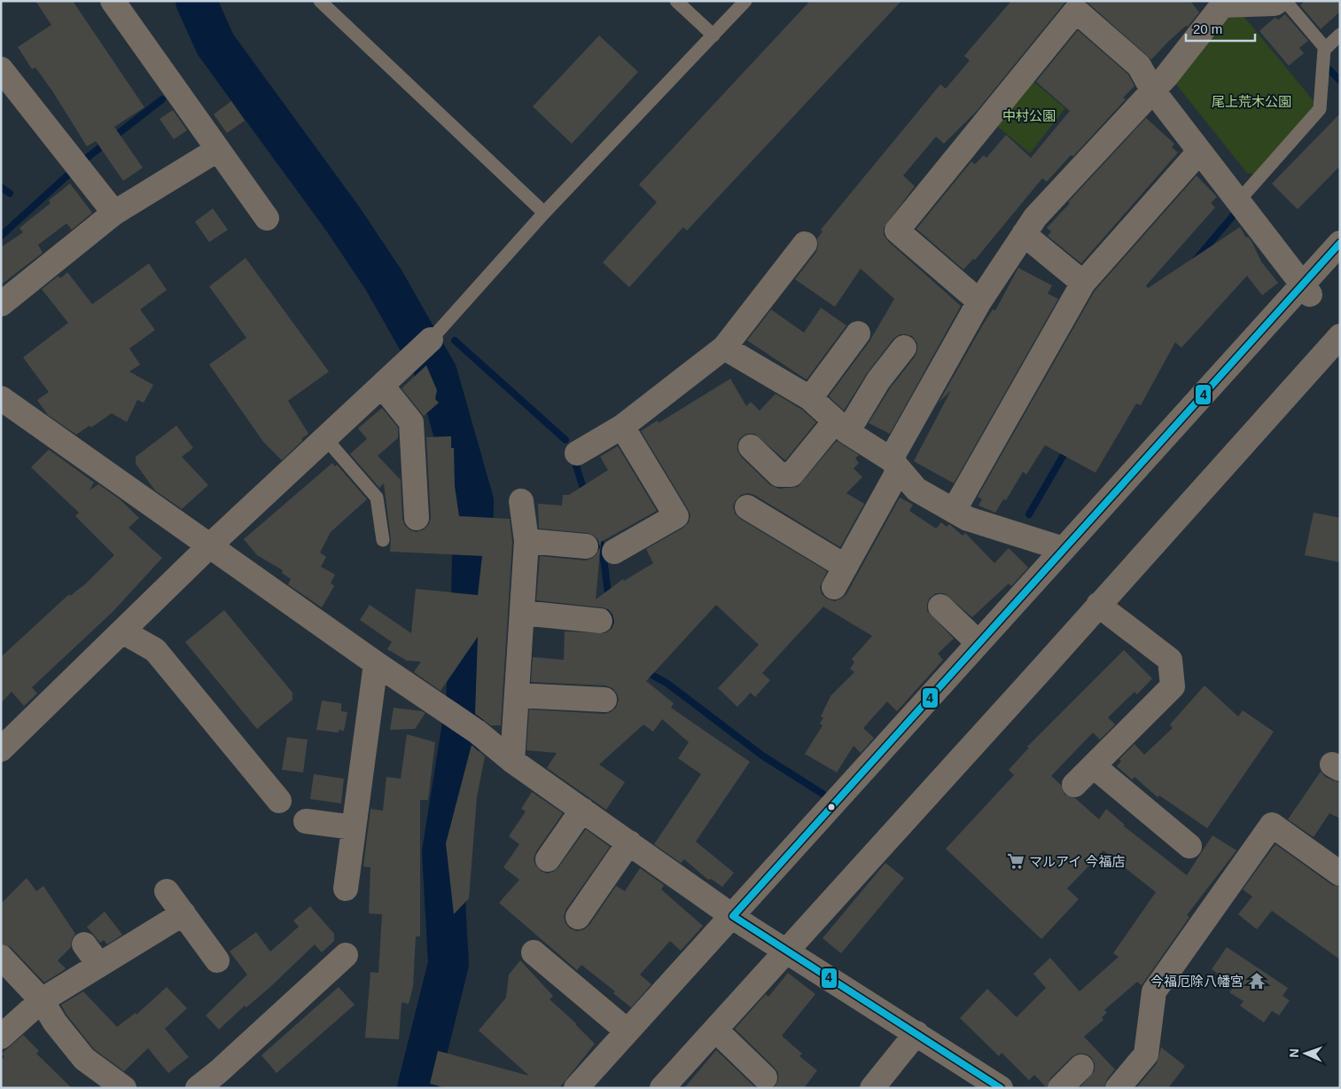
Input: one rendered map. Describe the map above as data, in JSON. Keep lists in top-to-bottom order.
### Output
{
  "parks": ["尾上荒木公園", "中村公園"],
  "places": {
    "supermarket": ["マルアイ 今福店"],
    "temple": ["今福厄除八幡宮"]
  },
  "lines": ["transit line 4"],
  "scale_bar": "20 m",
  "north": "left"
}
